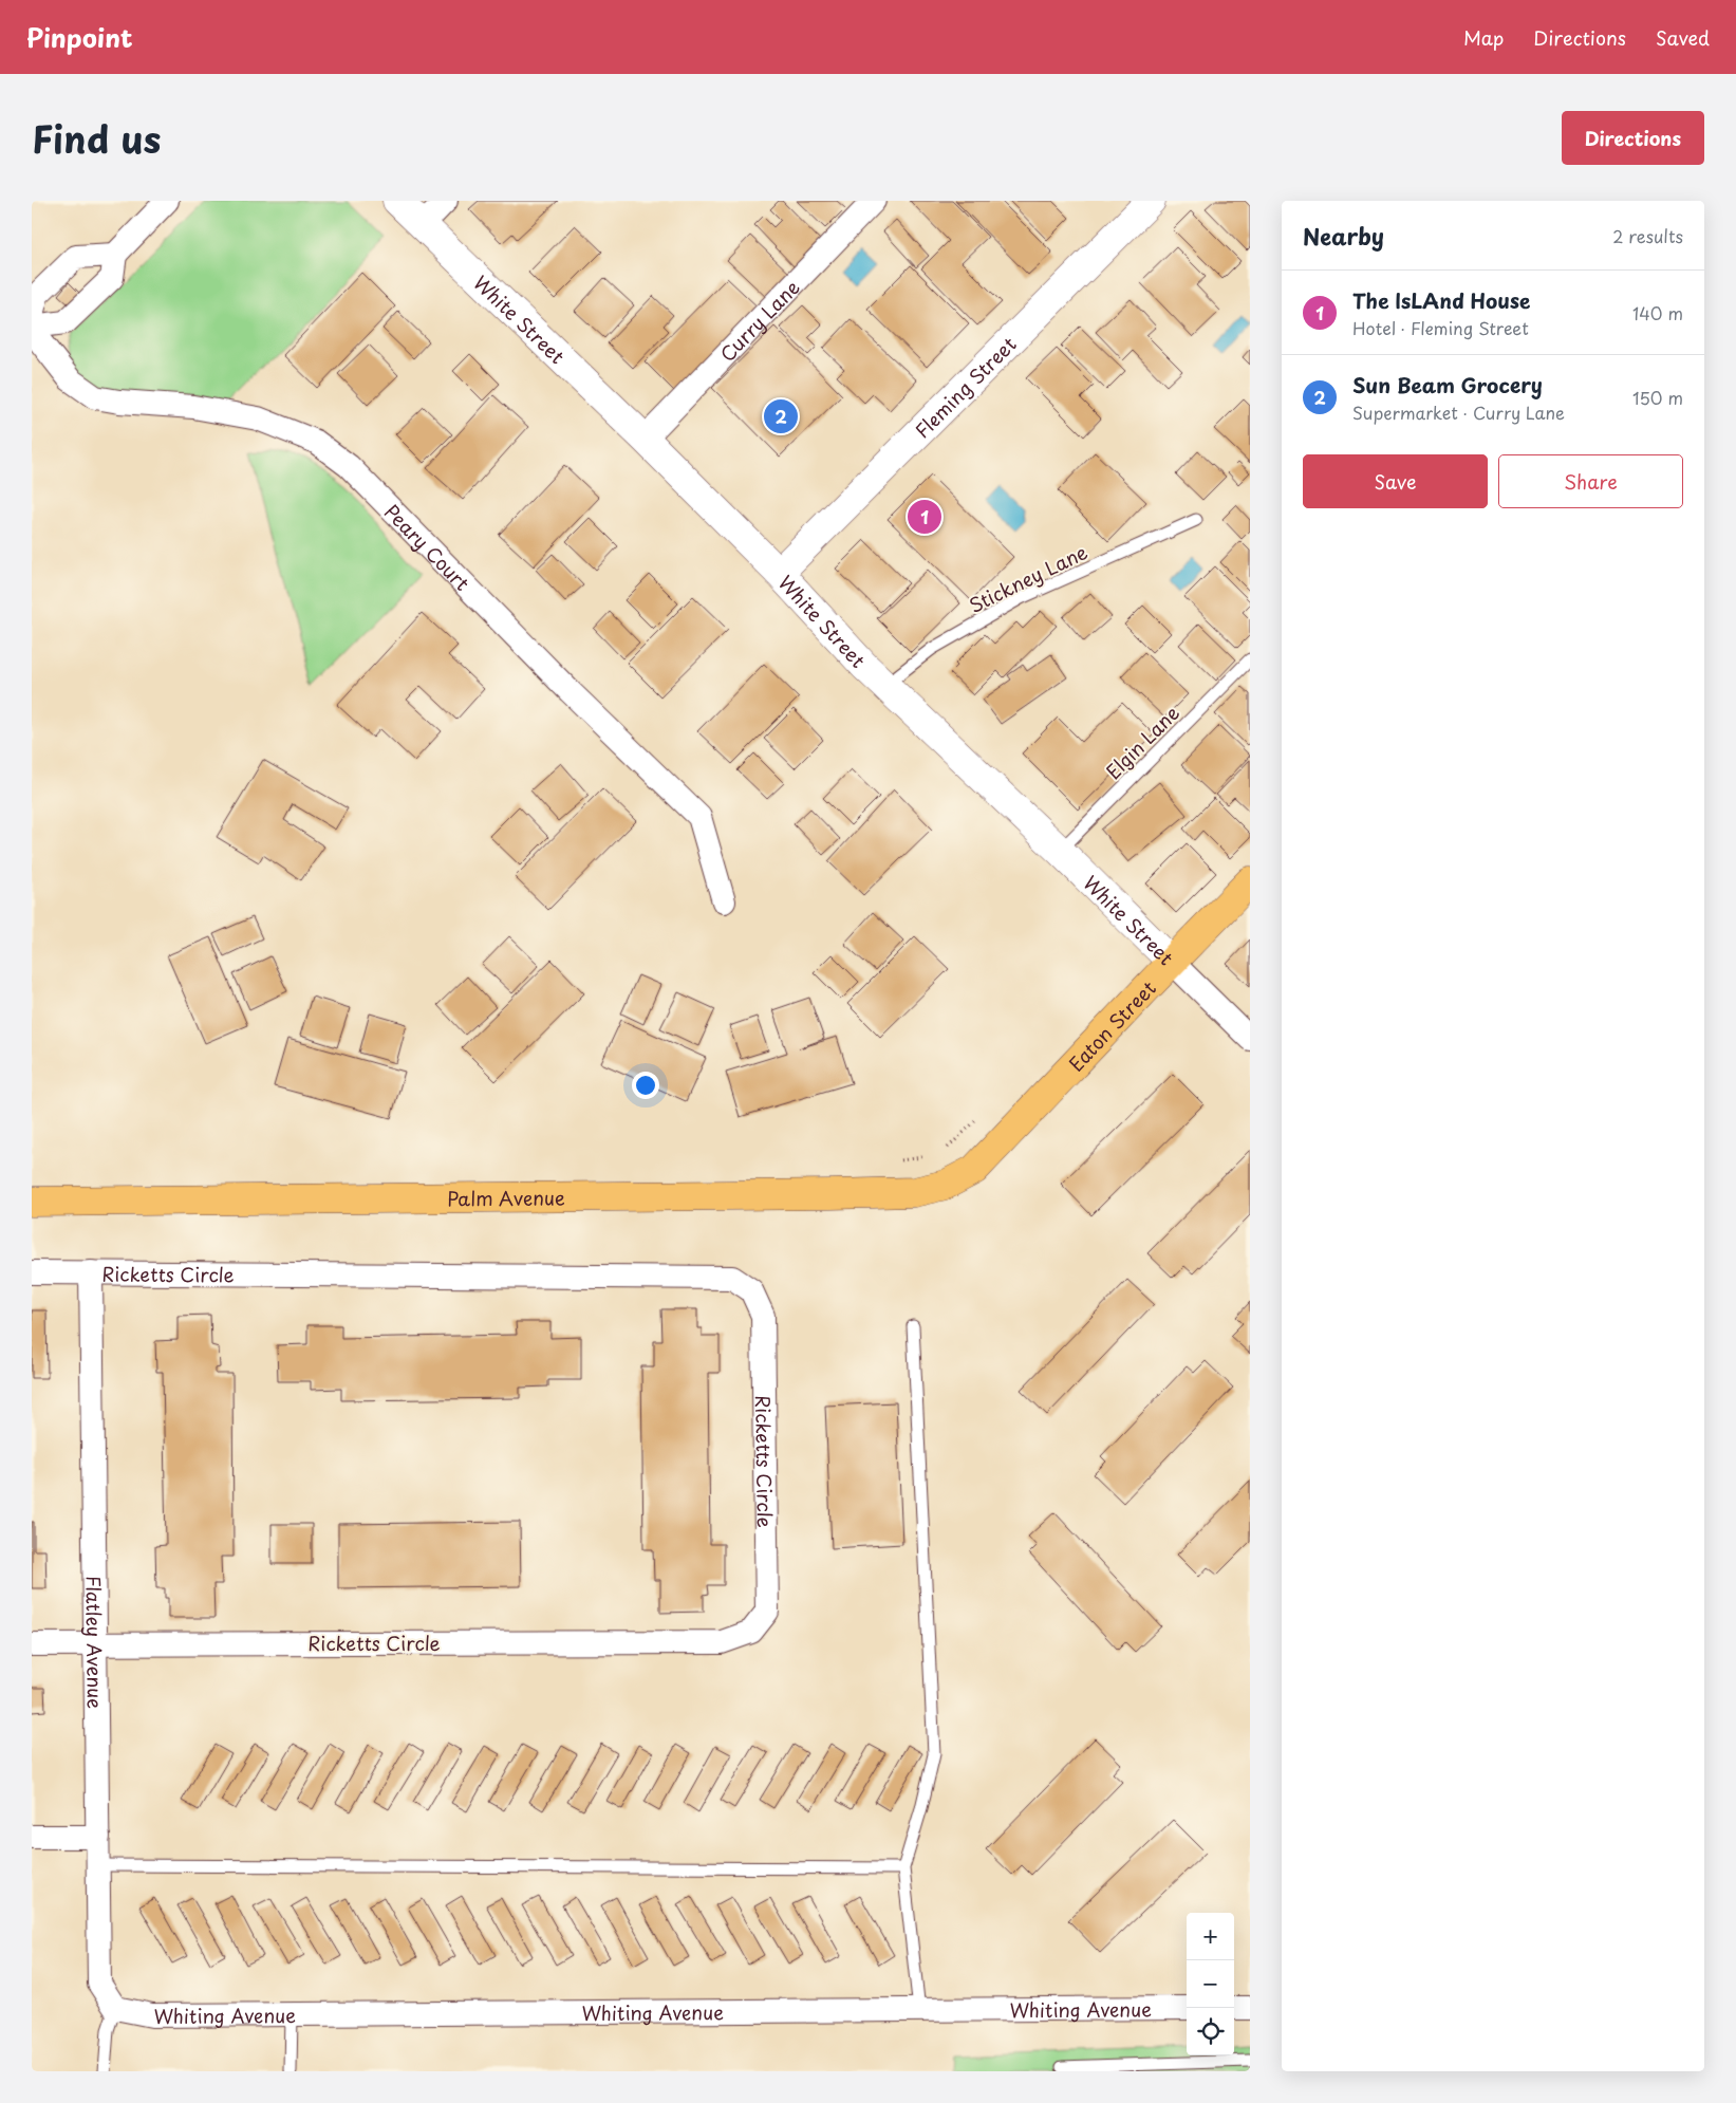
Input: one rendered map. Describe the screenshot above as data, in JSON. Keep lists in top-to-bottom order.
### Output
{
  "streets": {
    "main road": ["Eaton Street", "Palm Avenue"],
    "street": [
      "White Street",
      "Curry Lane",
      "Fleming Street",
      "Peary Court",
      "Ricketts Circle",
      "Flatley Avenue",
      "Whiting Avenue"
    ],
    "lane": ["Stickney Lane", "Elgin Lane"]
  },
  "crossings": [
    ["White Street", "Curry Lane"],
    ["White Street", "Fleming Street"],
    ["White Street", "Stickney Lane"],
    ["White Street", "Elgin Lane"],
    ["White Street", "Eaton Street"],
    ["Eaton Street", "Palm Avenue"],
    ["Ricketts Circle", "Flatley Avenue"],
    ["Flatley Avenue", "Whiting Avenue"]
  ],
  "page": {
    "header": "Pinpoint",
    "nav": ["Map", "Directions", "Saved"],
    "title": "Find us",
    "buttons": [
      "Directions",
      ["Save", "Share"]
    ],
    "heading": ["Nearby", "2 results"],
    "list": [
      {
        "mark": "1",
        "name": "The IsLAnd House",
        "note": "Hotel · Fleming Street",
        "value": "140 m"
      },
      {
        "mark": "2",
        "name": "Sun Beam Grocery",
        "note": "Supermarket · Curry Lane",
        "value": "150 m"
      }
    ],
    "pins": ["2", "1"],
    "map_buttons": ["+", "−"]
  }
}
